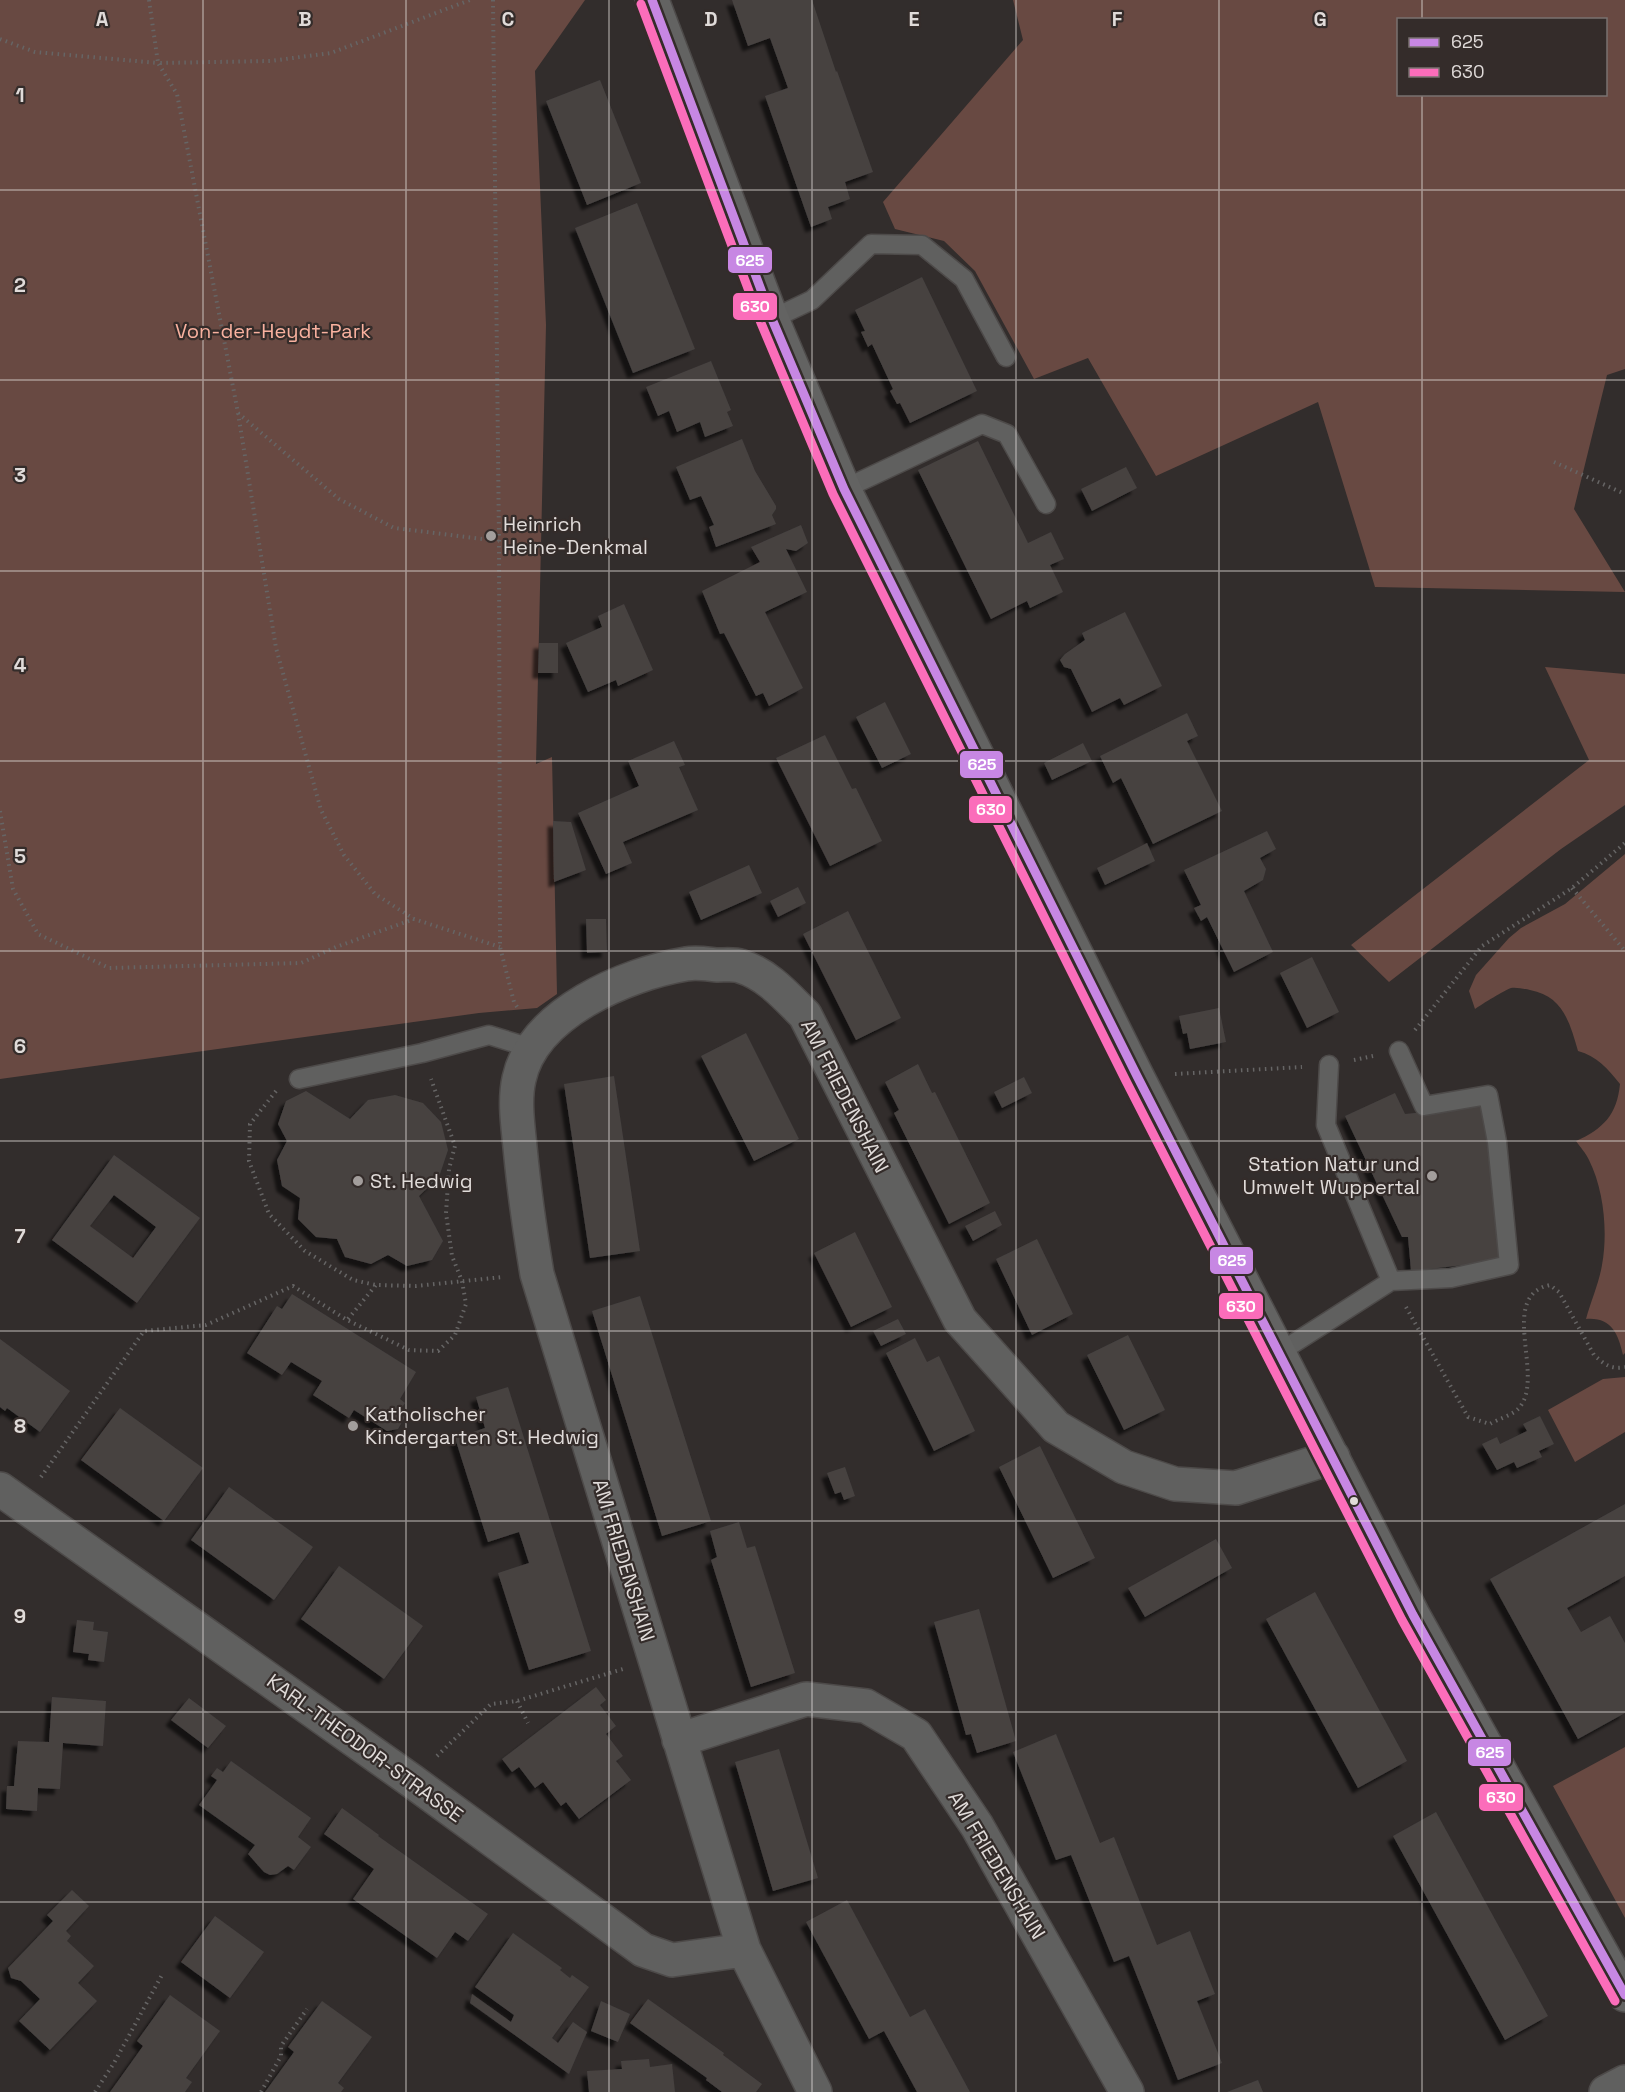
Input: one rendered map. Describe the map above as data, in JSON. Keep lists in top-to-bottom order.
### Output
{
  "streets": {
    "street": ["AM FRIEDENSHAIN", "KARL-THEODOR-STRASSE"]
  },
  "crossings": [
    ["AM FRIEDENSHAIN", "KARL-THEODOR-STRASSE"]
  ],
  "parks": ["Von-der-Heydt-Park"],
  "places": [
    "Heinrich Heine-Denkmal",
    "Station Natur und Umwelt Wuppertal",
    "St. Hedwig",
    "Katholischer Kindergarten St. Hedwig"
  ],
  "lines": ["transit line 625", "transit line 630"],
  "legend": ["625", "630"],
  "grid": {
    "columns": [
      "A",
      "B",
      "C",
      "D",
      "E",
      "F",
      "G"
    ],
    "rows": [
      "1",
      "2",
      "3",
      "4",
      "5",
      "6",
      "7",
      "8",
      "9"
    ]
  }
}
